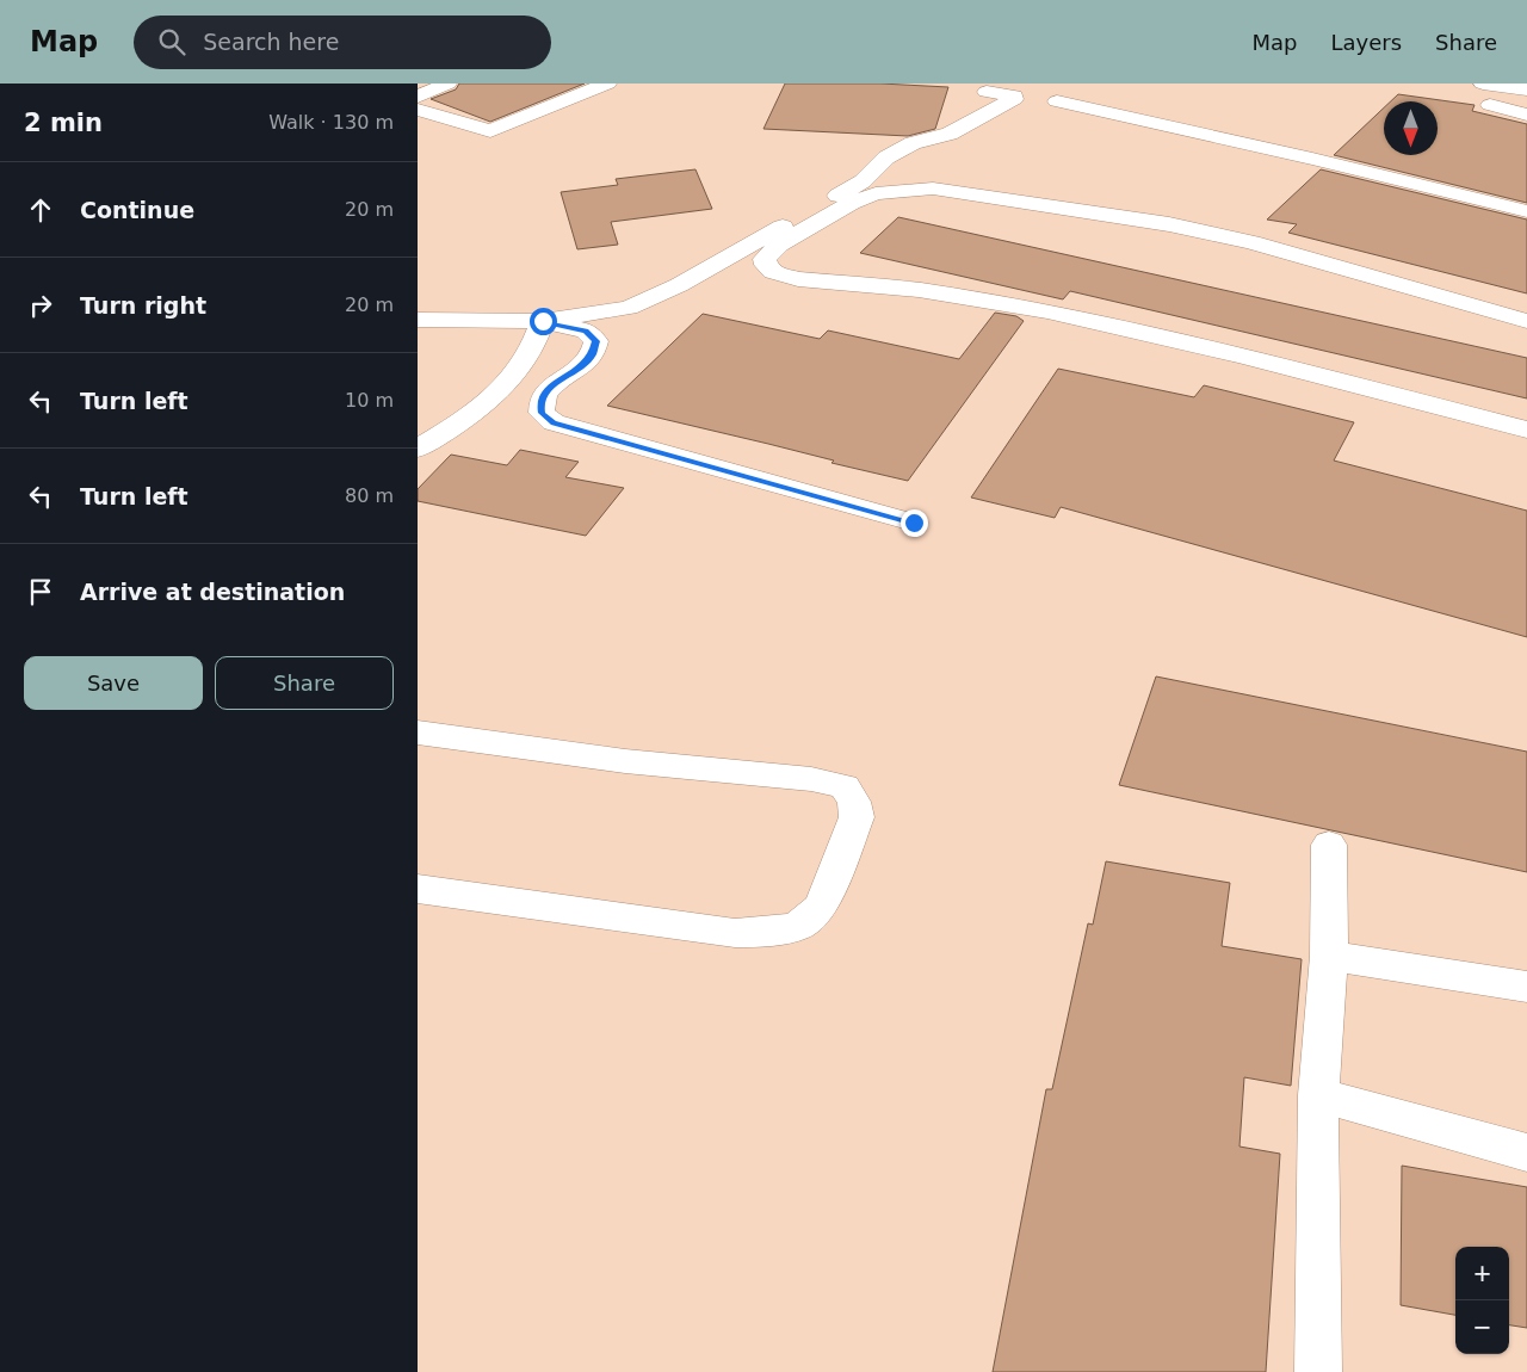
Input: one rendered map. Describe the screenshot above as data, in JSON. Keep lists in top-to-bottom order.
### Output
{
  "north": "bottom",
  "page": {
    "header": "Map",
    "search": "Search here",
    "nav": ["Map", "Layers", "Share"],
    "heading": ["2 min", "Walk · 130 m"],
    "list": [
      ["Continue", "20 m"],
      ["Turn right", "20 m"],
      ["Turn left", "10 m"],
      ["Turn left", "80 m"],
      "Arrive at destination"
    ],
    "buttons": ["Save", "Share"],
    "map_buttons": ["+", "−"]
  }
}
